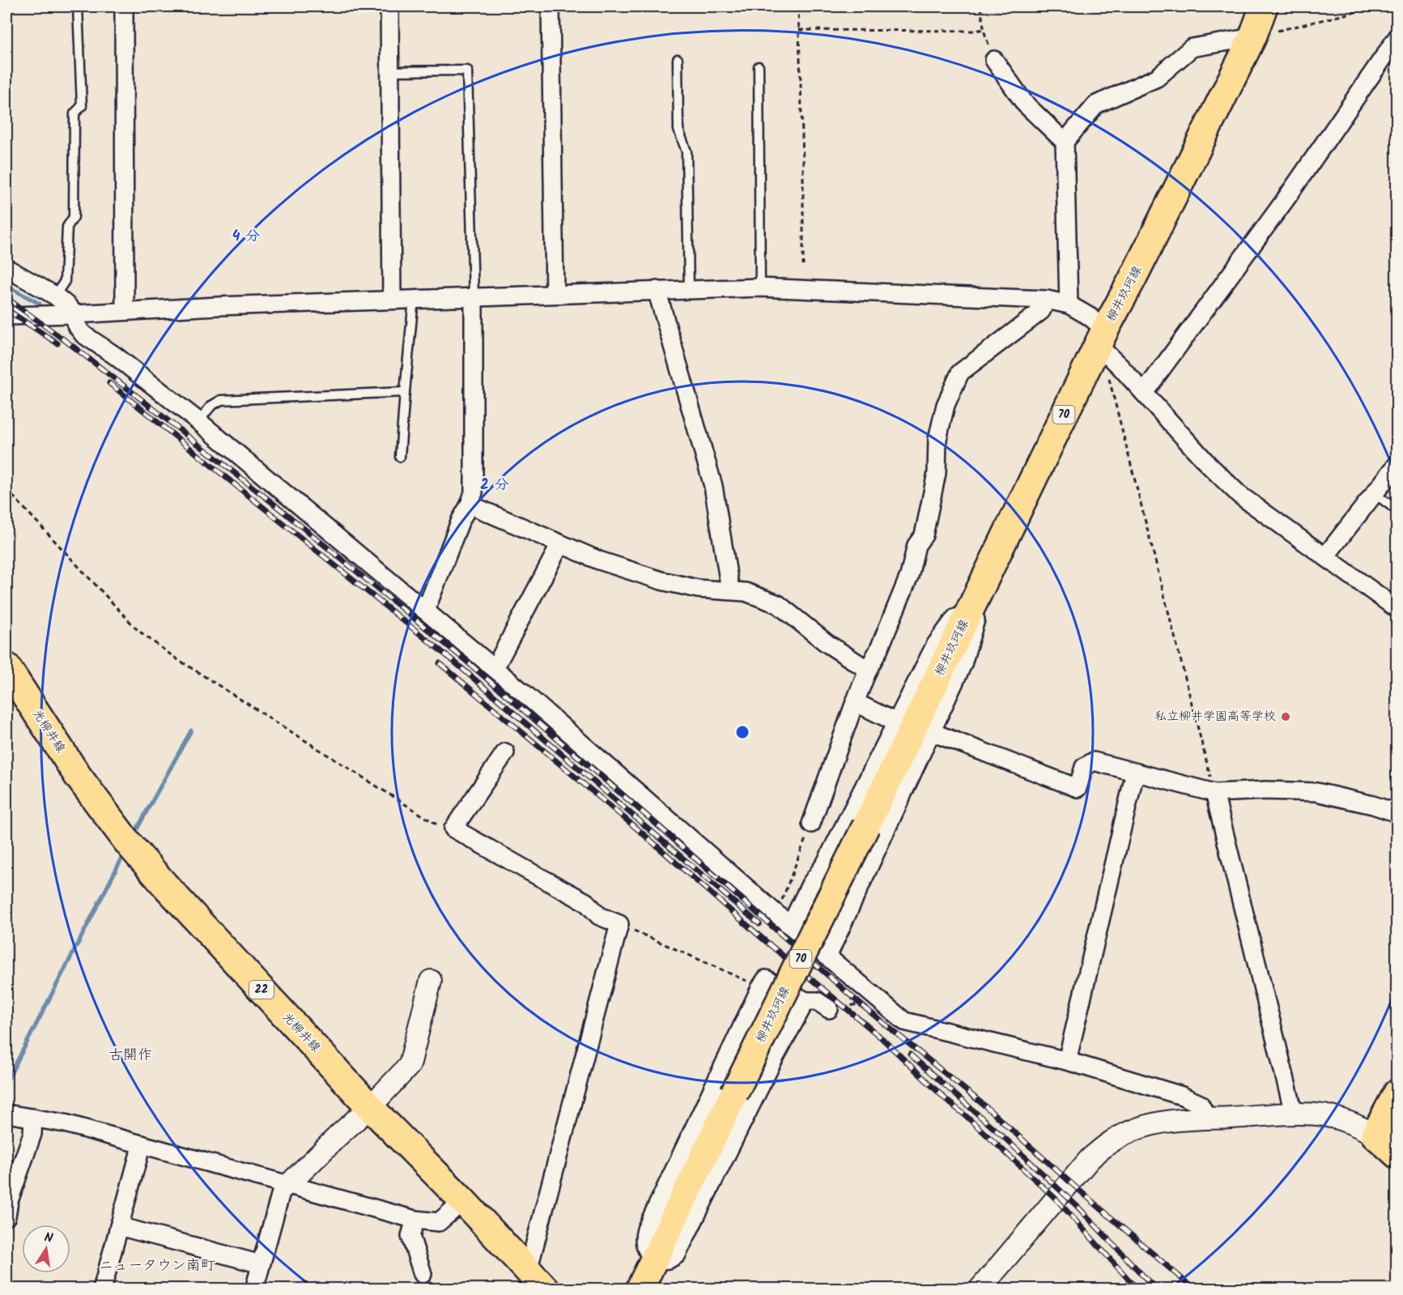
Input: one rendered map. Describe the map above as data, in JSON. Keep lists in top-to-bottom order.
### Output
{
  "streets": {
    "main road": [
      "柳井玖珂線",
      "70",
      "光柳井線",
      "22"
    ]
  },
  "districts": ["古開作", "ニュータウン南町"],
  "places": ["私立柳井学園高等学校"],
  "north": "top",
  "rings": ["4 分", "2 分"]
}
